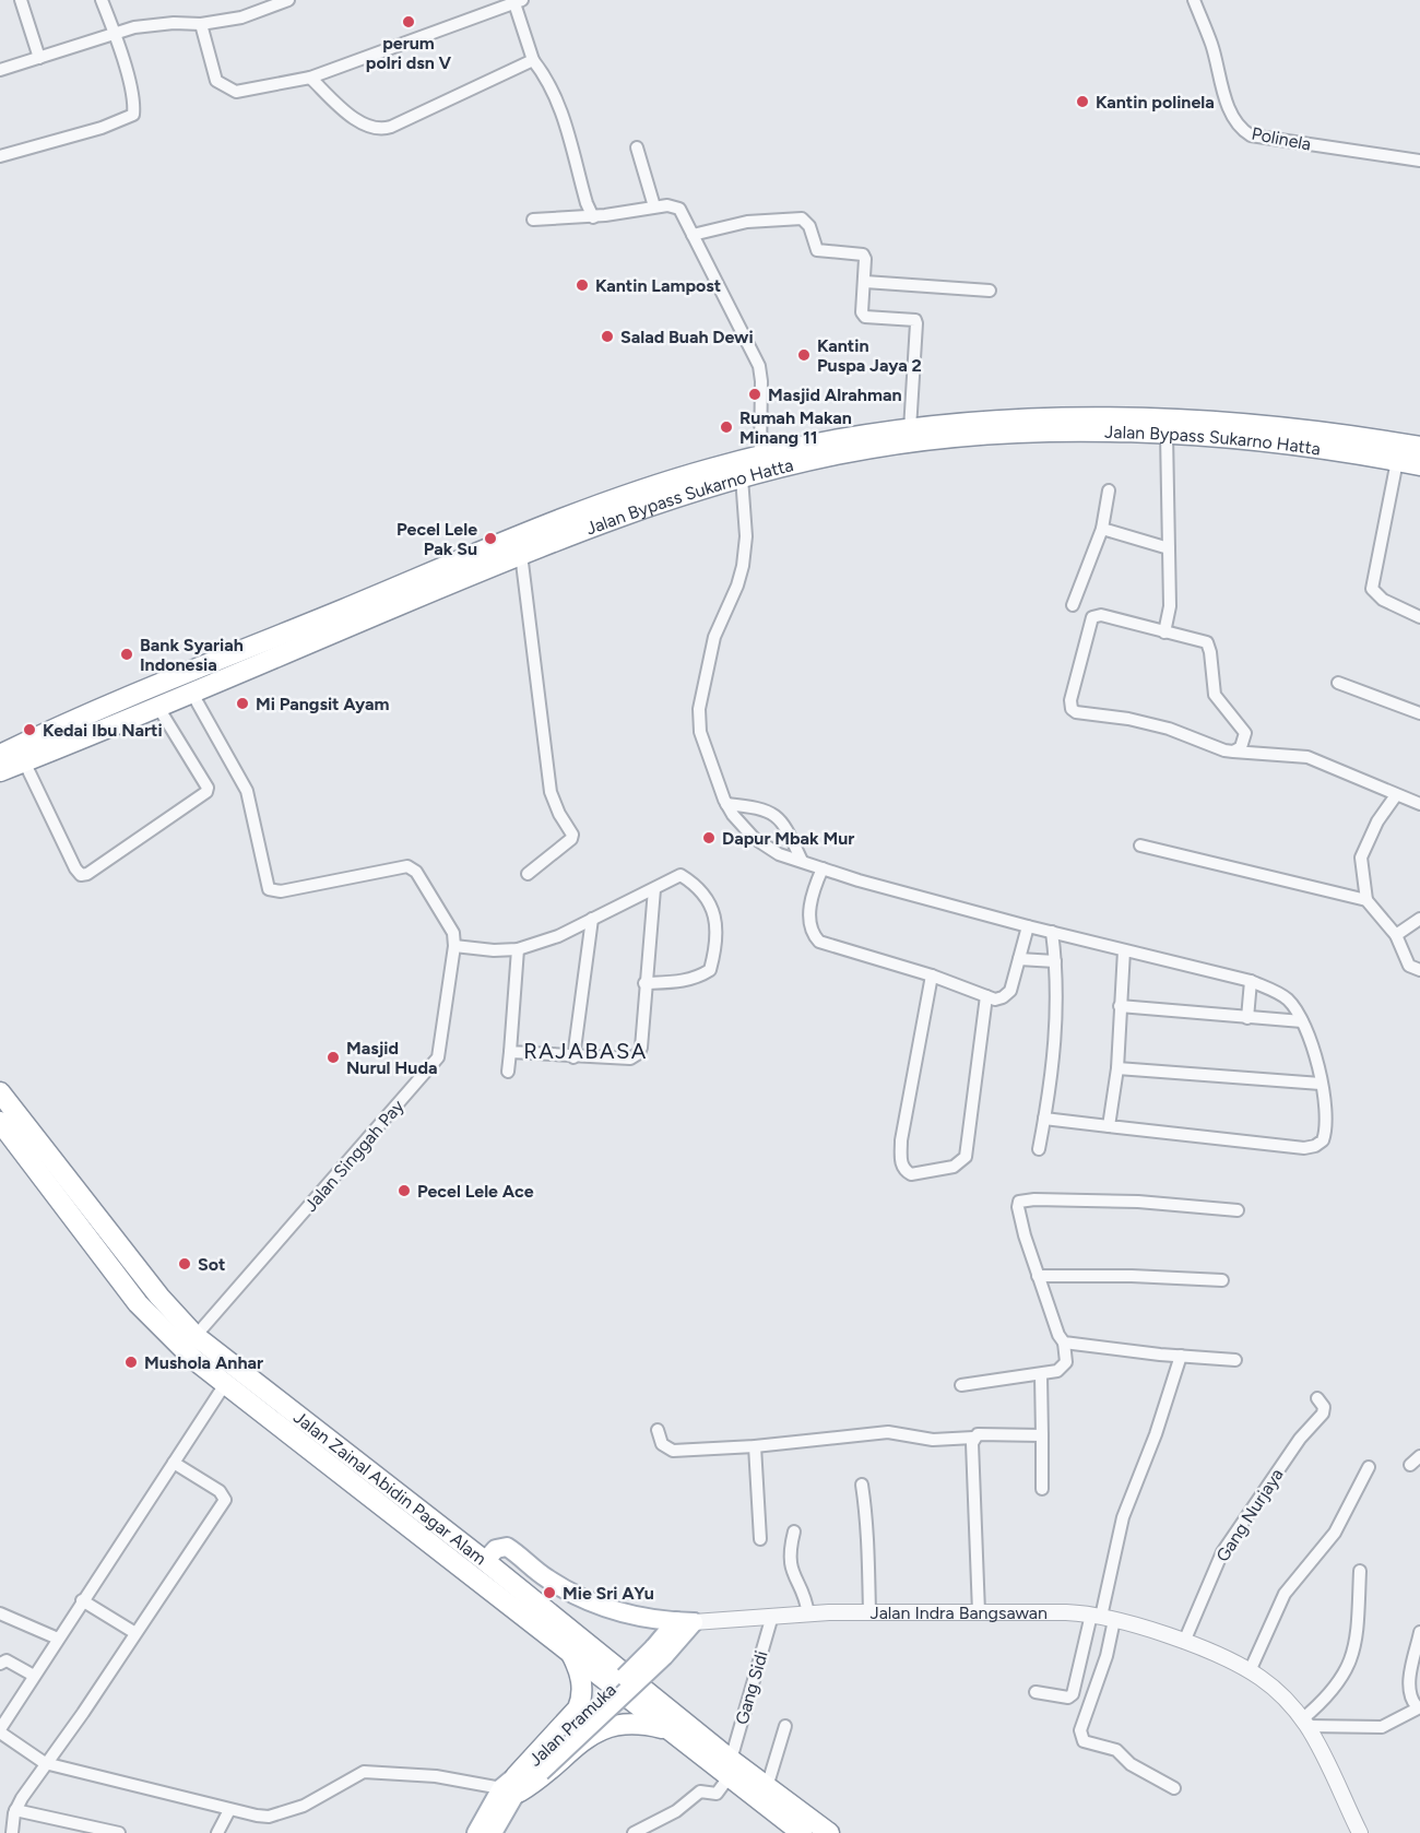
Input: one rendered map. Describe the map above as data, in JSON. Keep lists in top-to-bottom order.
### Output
{
  "streets": {
    "highway": ["Jalan Bypass Sukarno Hatta", "Jalan Zainal Abidin Pagar Alam"],
    "main road": ["Jalan Indra Bangsawan", "Jalan Pramuka"],
    "street": [
      "Polinela",
      "Jalan Singgah Pay",
      "Gang Nurjaya",
      "Gang Sidi"
    ]
  },
  "crossings": [
    ["Jalan Bypass Sukarno Hatta", "Jalan Singgah Pay"],
    ["Jalan Singgah Pay", "Jalan Zainal Abidin Pagar Alam"],
    ["Jalan Zainal Abidin Pagar Alam", "Jalan Indra Bangsawan"],
    ["Jalan Zainal Abidin Pagar Alam", "Gang Sidi"],
    ["Gang Nurjaya", "Jalan Indra Bangsawan"],
    ["Jalan Indra Bangsawan", "Gang Sidi"],
    ["Jalan Indra Bangsawan", "Jalan Pramuka"]
  ],
  "districts": ["RAJABASA"],
  "places": [
    "perum polri dsn V",
    "Kantin polinela",
    "Kantin Lampost",
    "Salad Buah Dewi",
    "Kantin Puspa Jaya 2",
    "Masjid Alrahman",
    "Rumah Makan Minang 11",
    "Pecel Lele Pak Su",
    "Bank Syariah Indonesia",
    "Mi Pangsit Ayam",
    "Kedai Ibu Narti",
    "Dapur Mbak Mur",
    "Masjid Nurul Huda",
    "Pecel Lele Ace",
    "Sot",
    "Mushola Anhar",
    "Mie Sri AYu"
  ]
}
